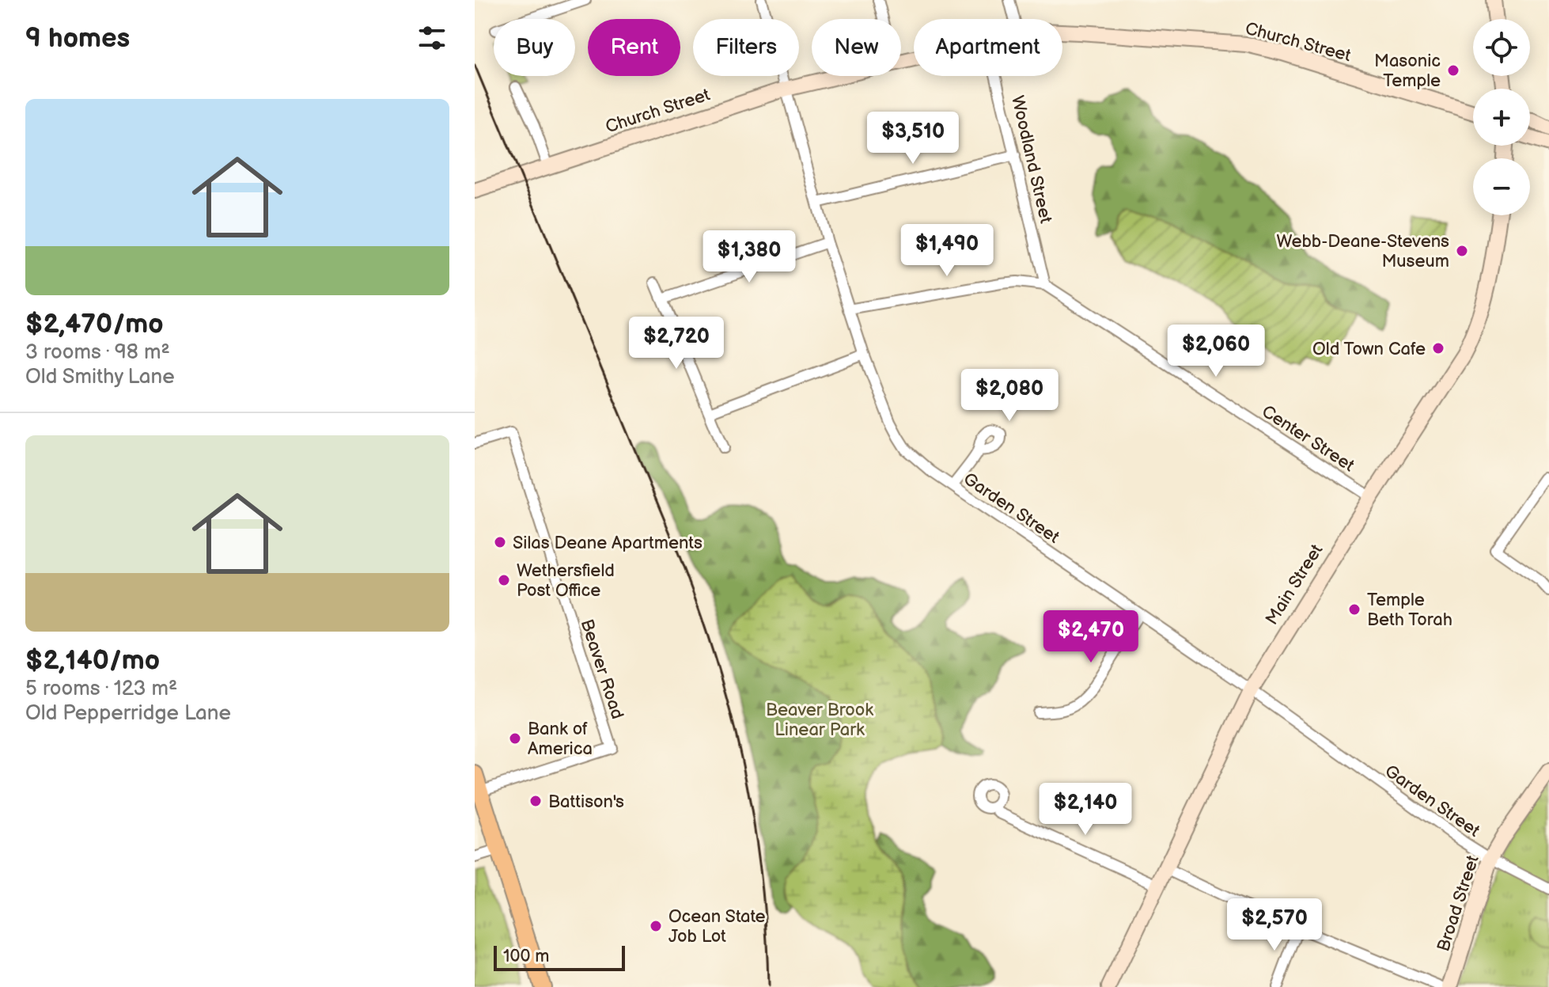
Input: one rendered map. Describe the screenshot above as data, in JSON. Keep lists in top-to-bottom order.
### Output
{
  "streets": {
    "street": [
      "Church Street",
      "Woodland Street",
      "Center Street",
      "Garden Street",
      "Main Street",
      "Beaver Road",
      "Broad Street"
    ]
  },
  "crossings": [
    ["Church Street", "Garden Street"],
    ["Woodland Street", "Center Street"],
    ["Center Street", "Garden Street"],
    ["Center Street", "Main Street"],
    ["Garden Street", "Main Street"],
    ["Garden Street", "Broad Street"]
  ],
  "parks": ["Beaver Brook Linear Park"],
  "places": [
    "Masonic Temple",
    "Webb-Deane-Stevens Museum",
    "Old Town Cafe",
    "Silas Deane Apartments",
    "Wethersfield Post Office",
    "Temple Beth Torah",
    "Bank of America",
    "Battison's",
    "Ocean State Job Lot"
  ],
  "scale_bar": "100 m",
  "page": {
    "heading": "9 homes",
    "map_buttons": ["+", "−"],
    "chip": [
      "Buy",
      "Rent",
      "Filters",
      "New",
      "Apartment"
    ],
    "list": [
      {
        "name": "$2,470/mo",
        "note": "3 rooms · 98 m² · Old Smithy Lane"
      },
      {
        "name": "$2,140/mo",
        "note": "5 rooms · 123 m² · Old Pepperridge Lane"
      }
    ],
    "price": [
      "$3,510",
      "$1,490",
      "$1,380",
      "$2,720",
      "$2,060",
      "$2,080",
      "$2,470",
      "$2,140",
      "$2,570"
    ],
    "scale": "100 m"
  }
}
